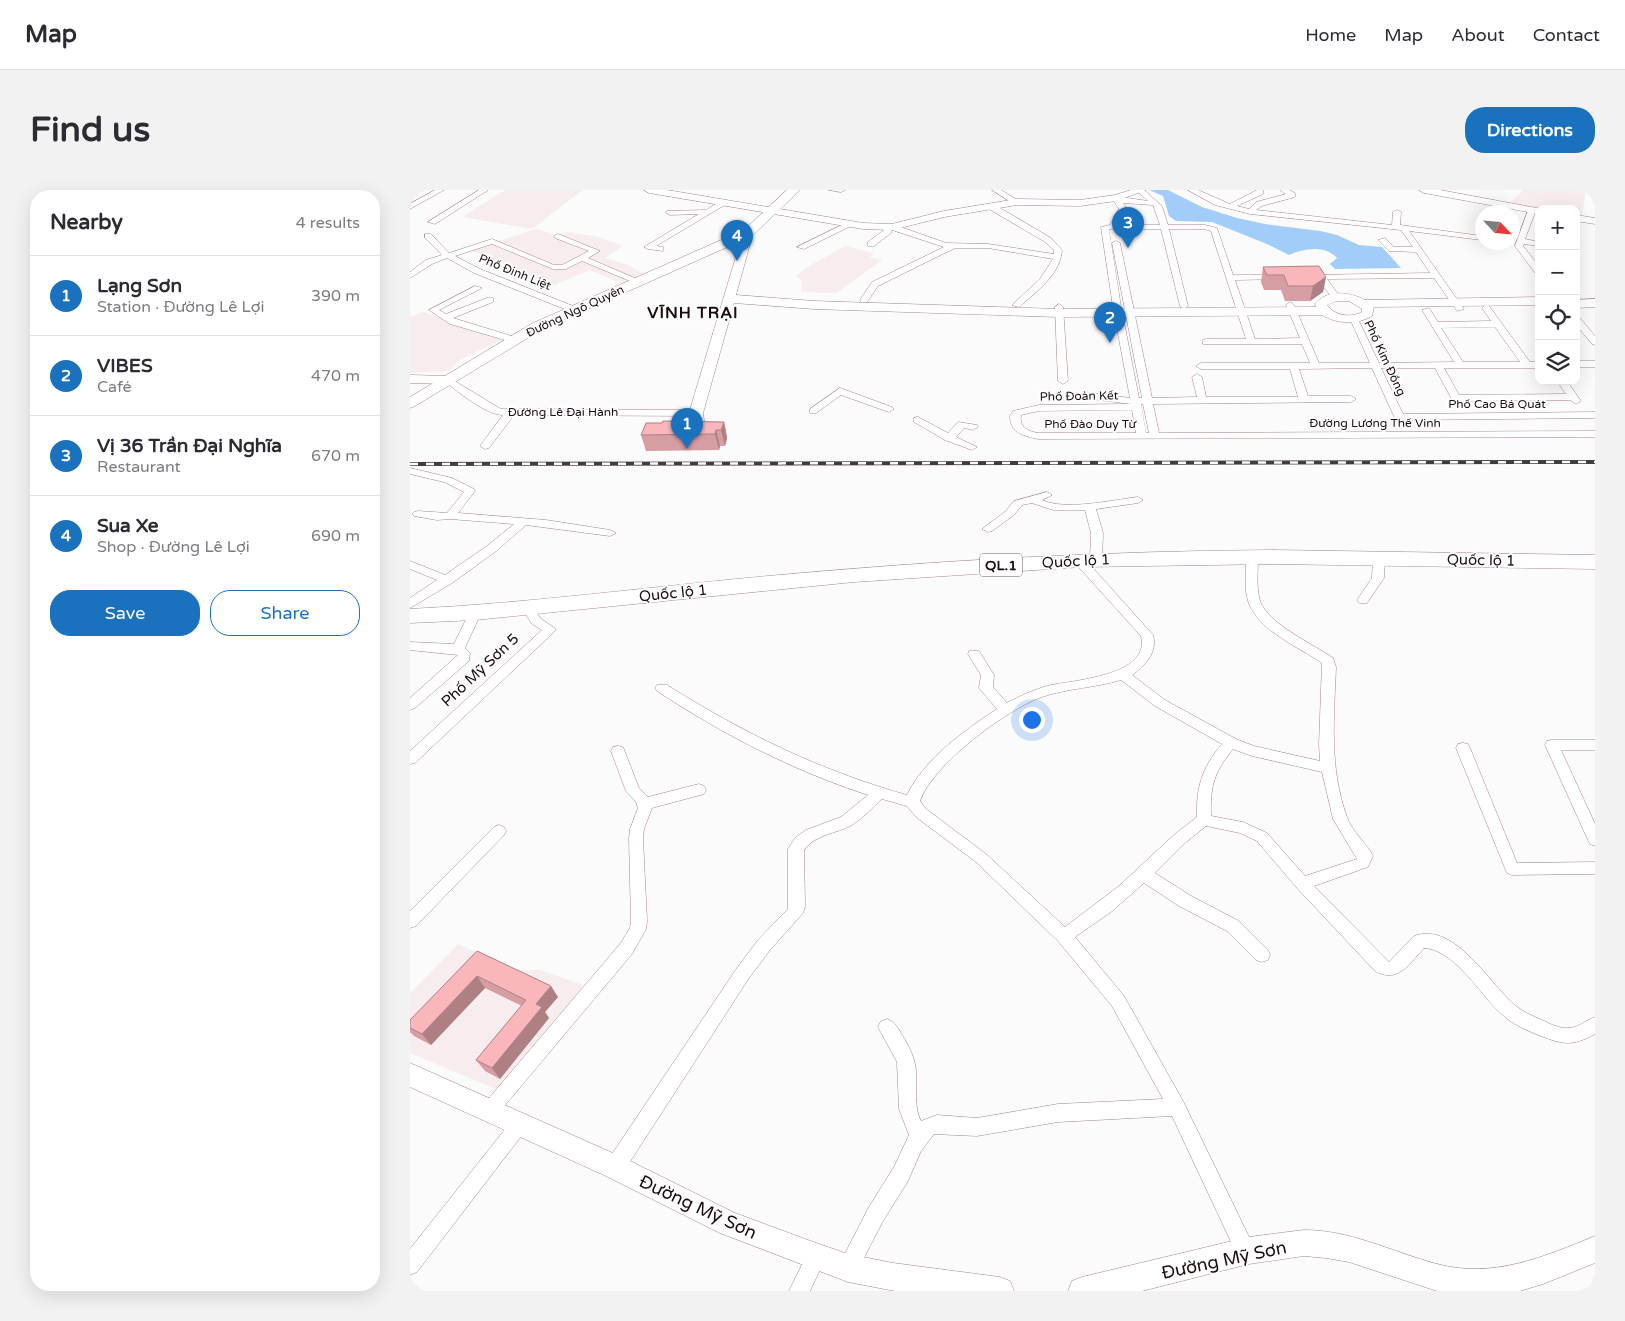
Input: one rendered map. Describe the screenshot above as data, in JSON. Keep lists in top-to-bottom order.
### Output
{
  "streets": {
    "highway": ["Quốc lộ 1", "QL.1"],
    "main road": ["Đường Ngô Quyền"],
    "street": [
      "Phố Đinh Liệt",
      "Phố Kim Đồng",
      "Phố Đoàn Kết",
      "Phố Cao Bá Quát",
      "Đường Lê Đại Hành",
      "Đường Lương Thế Vinh",
      "Phố Đào Duy Từ",
      "Phố Mỹ Sơn 5",
      "Đường Mỹ Sơn"
    ]
  },
  "crossings": [
    ["Phố Đinh Liệt", "Đường Ngô Quyền"],
    ["Đường Ngô Quyền", "Đường Lê Đại Hành"],
    ["Phố Kim Đồng", "Phố Cao Bá Quát"],
    ["Phố Kim Đồng", "Đường Lương Thế Vinh"],
    ["Phố Đoàn Kết", "Phố Đào Duy Từ"],
    ["Đường Lương Thế Vinh", "Phố Đào Duy Từ"],
    ["Quốc lộ 1", "Phố Mỹ Sơn 5"]
  ],
  "districts": ["VĨNH TRẠI"],
  "north": "bottom right",
  "page": {
    "header": "Map",
    "nav": [
      "Home",
      "Map",
      "About",
      "Contact"
    ],
    "buttons": [
      "Directions",
      ["Save", "Share"]
    ],
    "title": "Find us",
    "heading": ["Nearby", "4 results"],
    "map_buttons": ["+", "−"],
    "pins": [
      "3",
      "4",
      "2",
      "1"
    ],
    "list": [
      {
        "mark": "1",
        "name": "Lạng Sơn",
        "note": "Station · Đường Lê Lợi",
        "value": "390 m"
      },
      {
        "mark": "2",
        "name": "VIBES",
        "note": "Café",
        "value": "470 m"
      },
      {
        "mark": "3",
        "name": "Vị 36 Trần Đại Nghĩa",
        "note": "Restaurant",
        "value": "670 m"
      },
      {
        "mark": "4",
        "name": "Sua Xe",
        "note": "Shop · Đường Lê Lợi",
        "value": "690 m"
      }
    ]
  }
}
